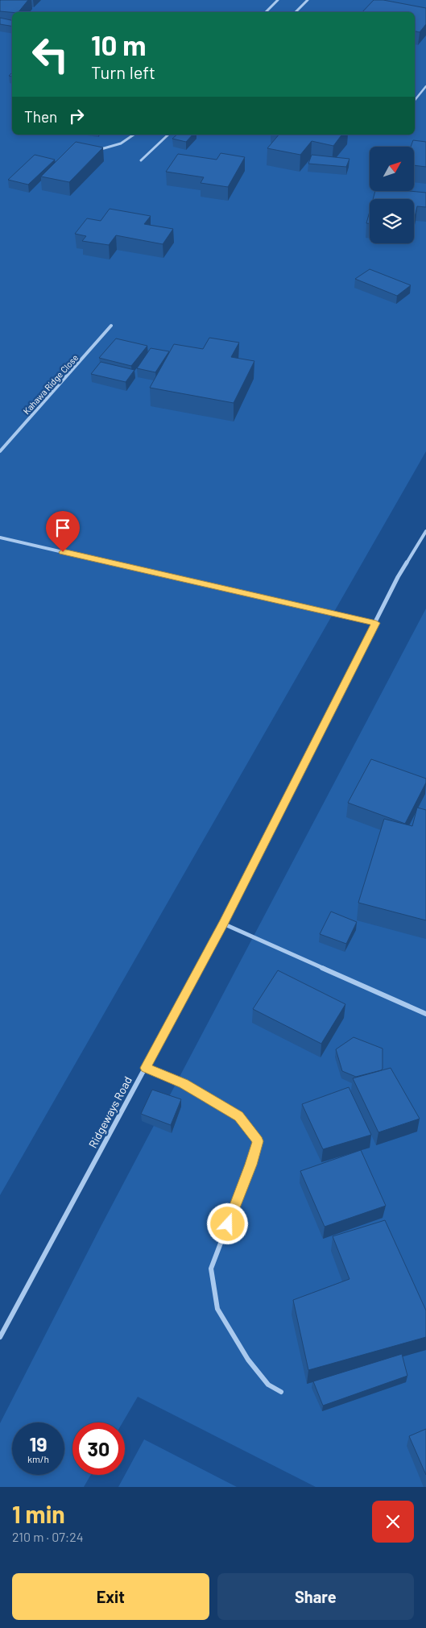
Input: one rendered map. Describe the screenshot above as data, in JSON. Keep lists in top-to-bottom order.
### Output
{
  "streets": {
    "street": ["Kahawa Ridge Close", "Ridgeways Road"]
  },
  "north": "top right",
  "page": {
    "turn": ["10 m", "Turn left"],
    "then": "Then",
    "speed": "19 km/h",
    "limit": "30",
    "heading": ["1 min", "210 m · 07:24"],
    "buttons": ["Exit", "Share"]
  }
}
